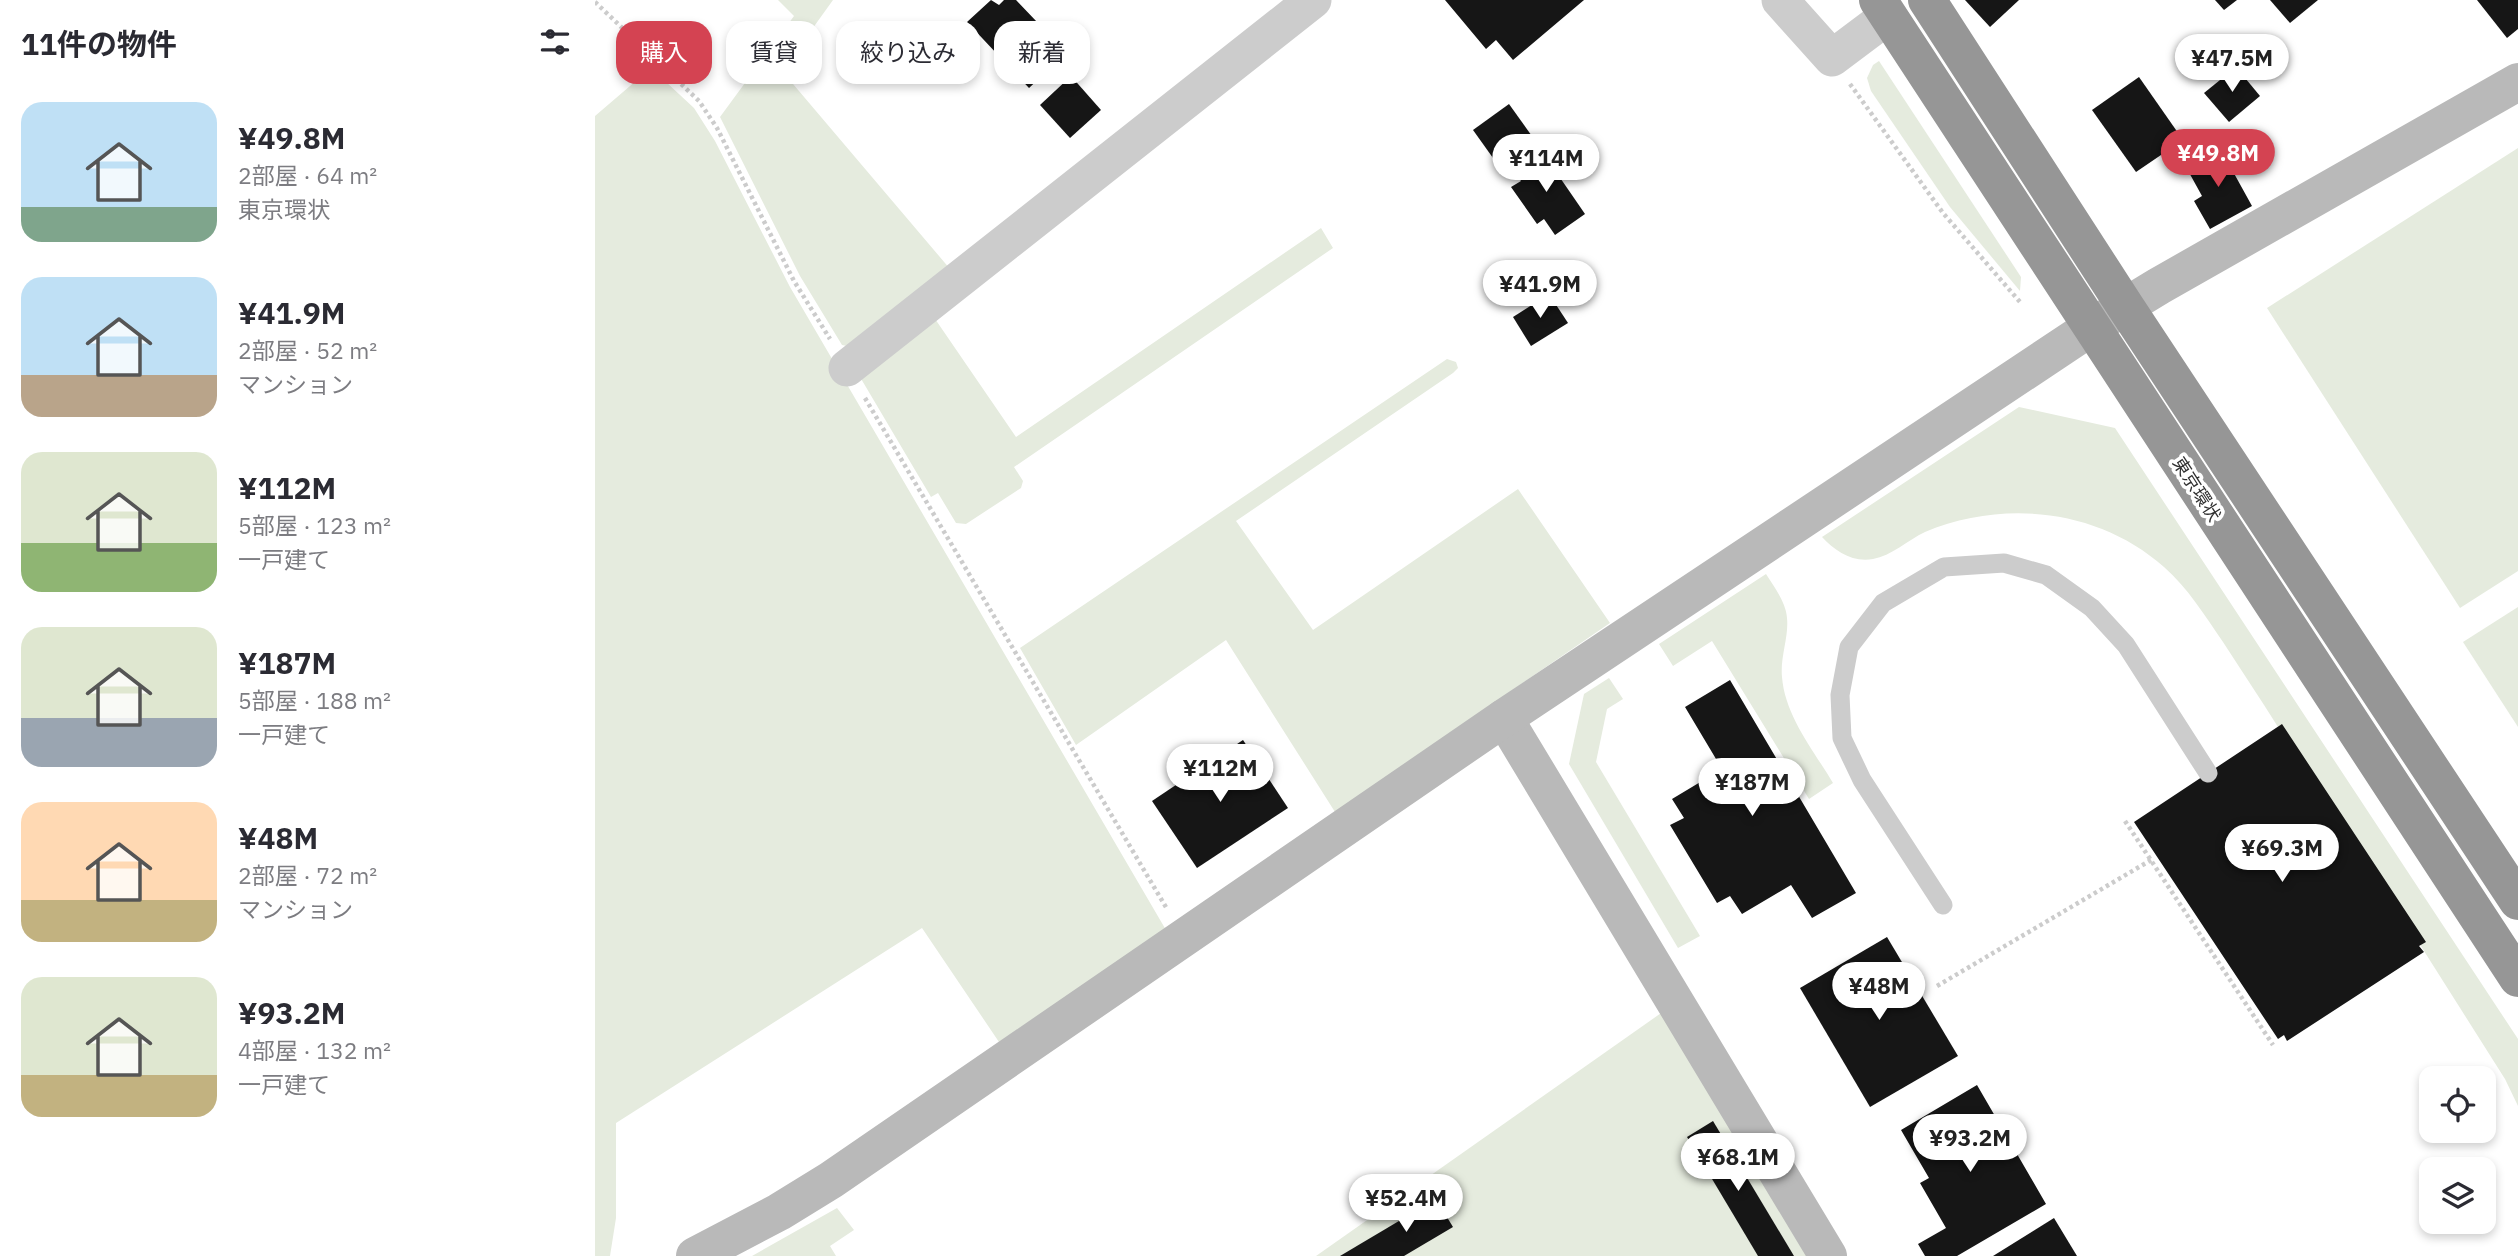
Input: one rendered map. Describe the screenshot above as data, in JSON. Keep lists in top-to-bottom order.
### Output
{
  "streets": {
    "highway": ["東京環状"]
  },
  "page": {
    "heading": "11件の物件",
    "chip": [
      "購入",
      "賃貸",
      "絞り込み",
      "新着"
    ],
    "price": [
      "¥47.5M",
      "¥49.8M",
      "¥114M",
      "¥41.9M",
      "¥112M",
      "¥187M",
      "¥69.3M",
      "¥48M",
      "¥93.2M",
      "¥68.1M",
      "¥52.4M"
    ],
    "list": [
      {
        "name": "¥49.8M",
        "note": "2部屋 · 64 m² · 東京環状"
      },
      {
        "name": "¥41.9M",
        "note": "2部屋 · 52 m² · マンション"
      },
      {
        "name": "¥112M",
        "note": "5部屋 · 123 m² · 一戸建て"
      },
      {
        "name": "¥187M",
        "note": "5部屋 · 188 m² · 一戸建て"
      },
      {
        "name": "¥48M",
        "note": "2部屋 · 72 m² · マンション"
      },
      {
        "name": "¥93.2M",
        "note": "4部屋 · 132 m² · 一戸建て"
      }
    ]
  }
}
